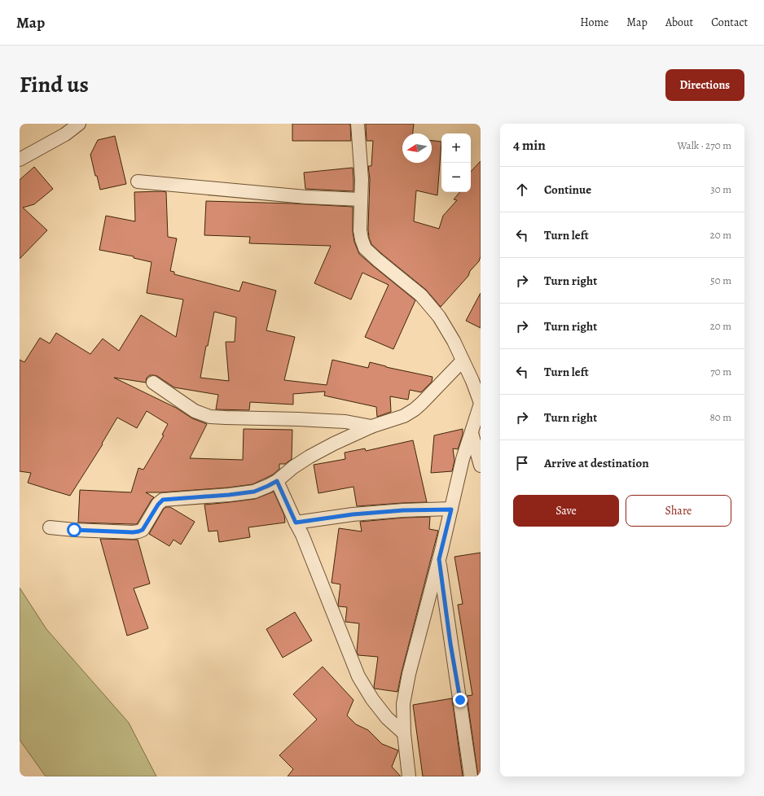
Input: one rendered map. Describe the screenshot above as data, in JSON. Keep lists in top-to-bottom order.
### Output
{
  "north": "left",
  "page": {
    "header": "Map",
    "nav": [
      "Home",
      "Map",
      "About",
      "Contact"
    ],
    "title": "Find us",
    "buttons": [
      "Directions",
      ["Save", "Share"]
    ],
    "heading": ["4 min", "Walk · 270 m"],
    "map_buttons": ["+", "−"],
    "list": [
      ["Continue", "30 m"],
      ["Turn left", "20 m"],
      ["Turn right", "50 m"],
      ["Turn right", "20 m"],
      ["Turn left", "70 m"],
      ["Turn right", "80 m"],
      "Arrive at destination"
    ]
  }
}
